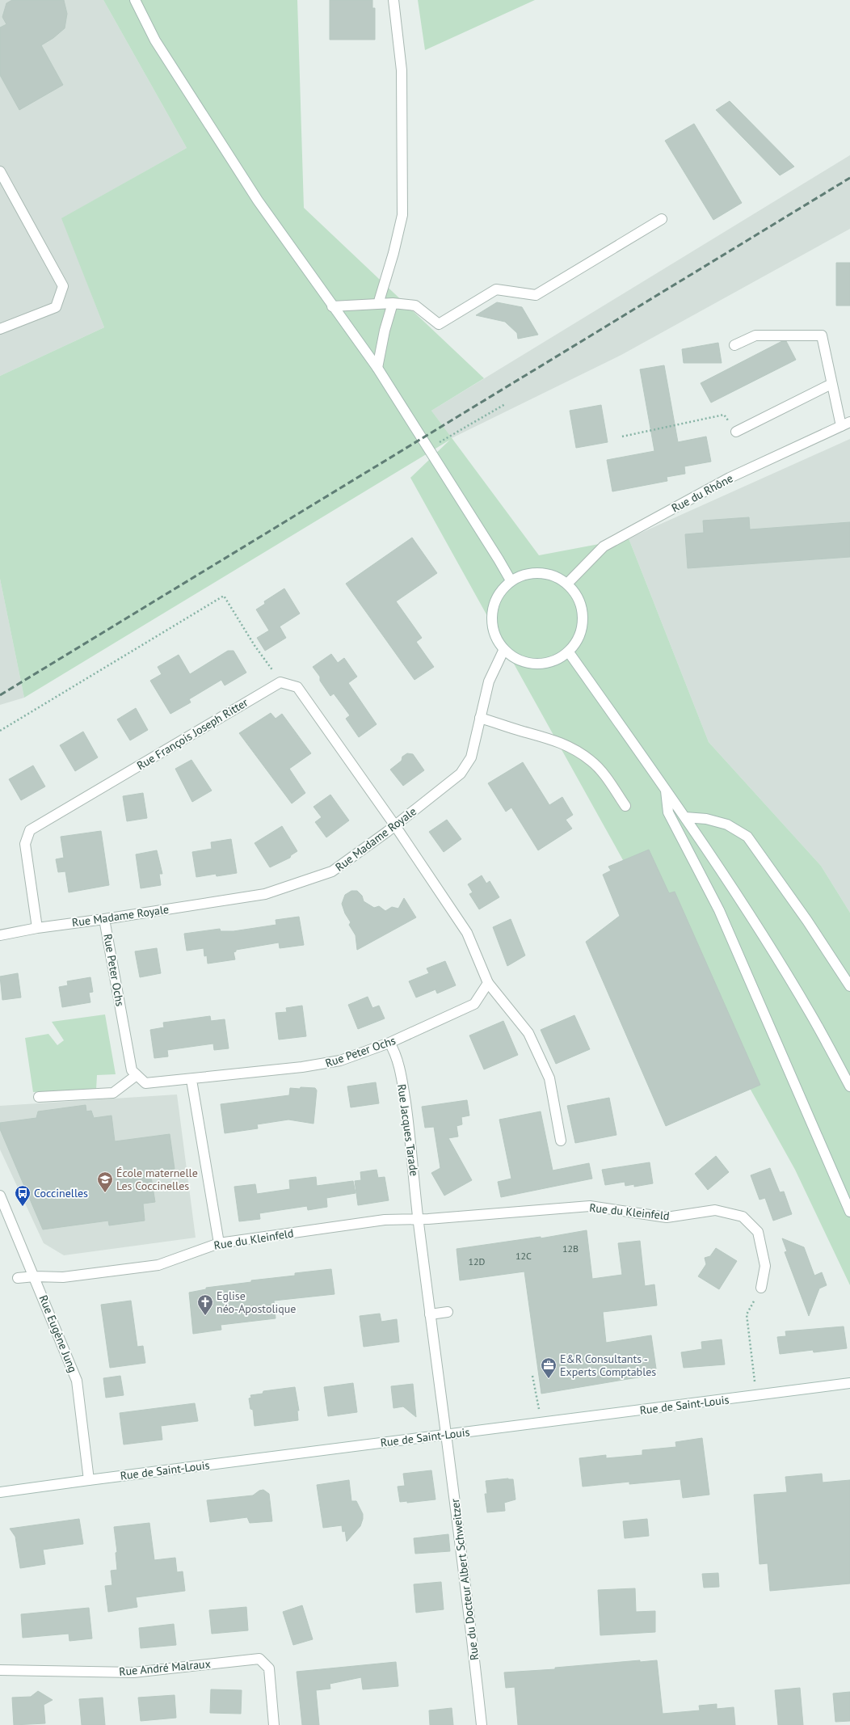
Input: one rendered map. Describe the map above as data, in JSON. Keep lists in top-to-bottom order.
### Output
{
  "streets": {
    "street": [
      "Rue du Rhône",
      "Rue François Joseph Ritter",
      "Rue Madame Royale",
      "Rue Peter Ochs",
      "Rue Jacques Tarade",
      "Rue du Kleinfeld",
      "Rue Eugène Jung",
      "Rue de Saint-Louis",
      "Rue du Docteur Albert Schweitzer",
      "Rue André Malraux"
    ]
  },
  "crossings": [
    ["Rue du Rhône", "Rue Madame Royale"],
    ["Rue François Joseph Ritter", "Rue Madame Royale"],
    ["Rue Madame Royale", "Rue Peter Ochs"],
    ["Rue Peter Ochs", "Rue Jacques Tarade"],
    ["Rue Jacques Tarade", "Rue du Kleinfeld"],
    ["Rue du Kleinfeld", "Rue Eugène Jung"],
    ["Rue Eugène Jung", "Rue de Saint-Louis"],
    ["Rue de Saint-Louis", "Rue du Docteur Albert Schweitzer"]
  ],
  "places": {
    "school or university": ["École maternelle Les Coccinelles"],
    "bus stop": ["Coccinelles"],
    "church": ["Eglise néo-Apostolique"],
    "office": ["E&R Consultants - Experts Comptables"]
  },
  "house_numbers": ["12B", "12C", "12D"]
}
